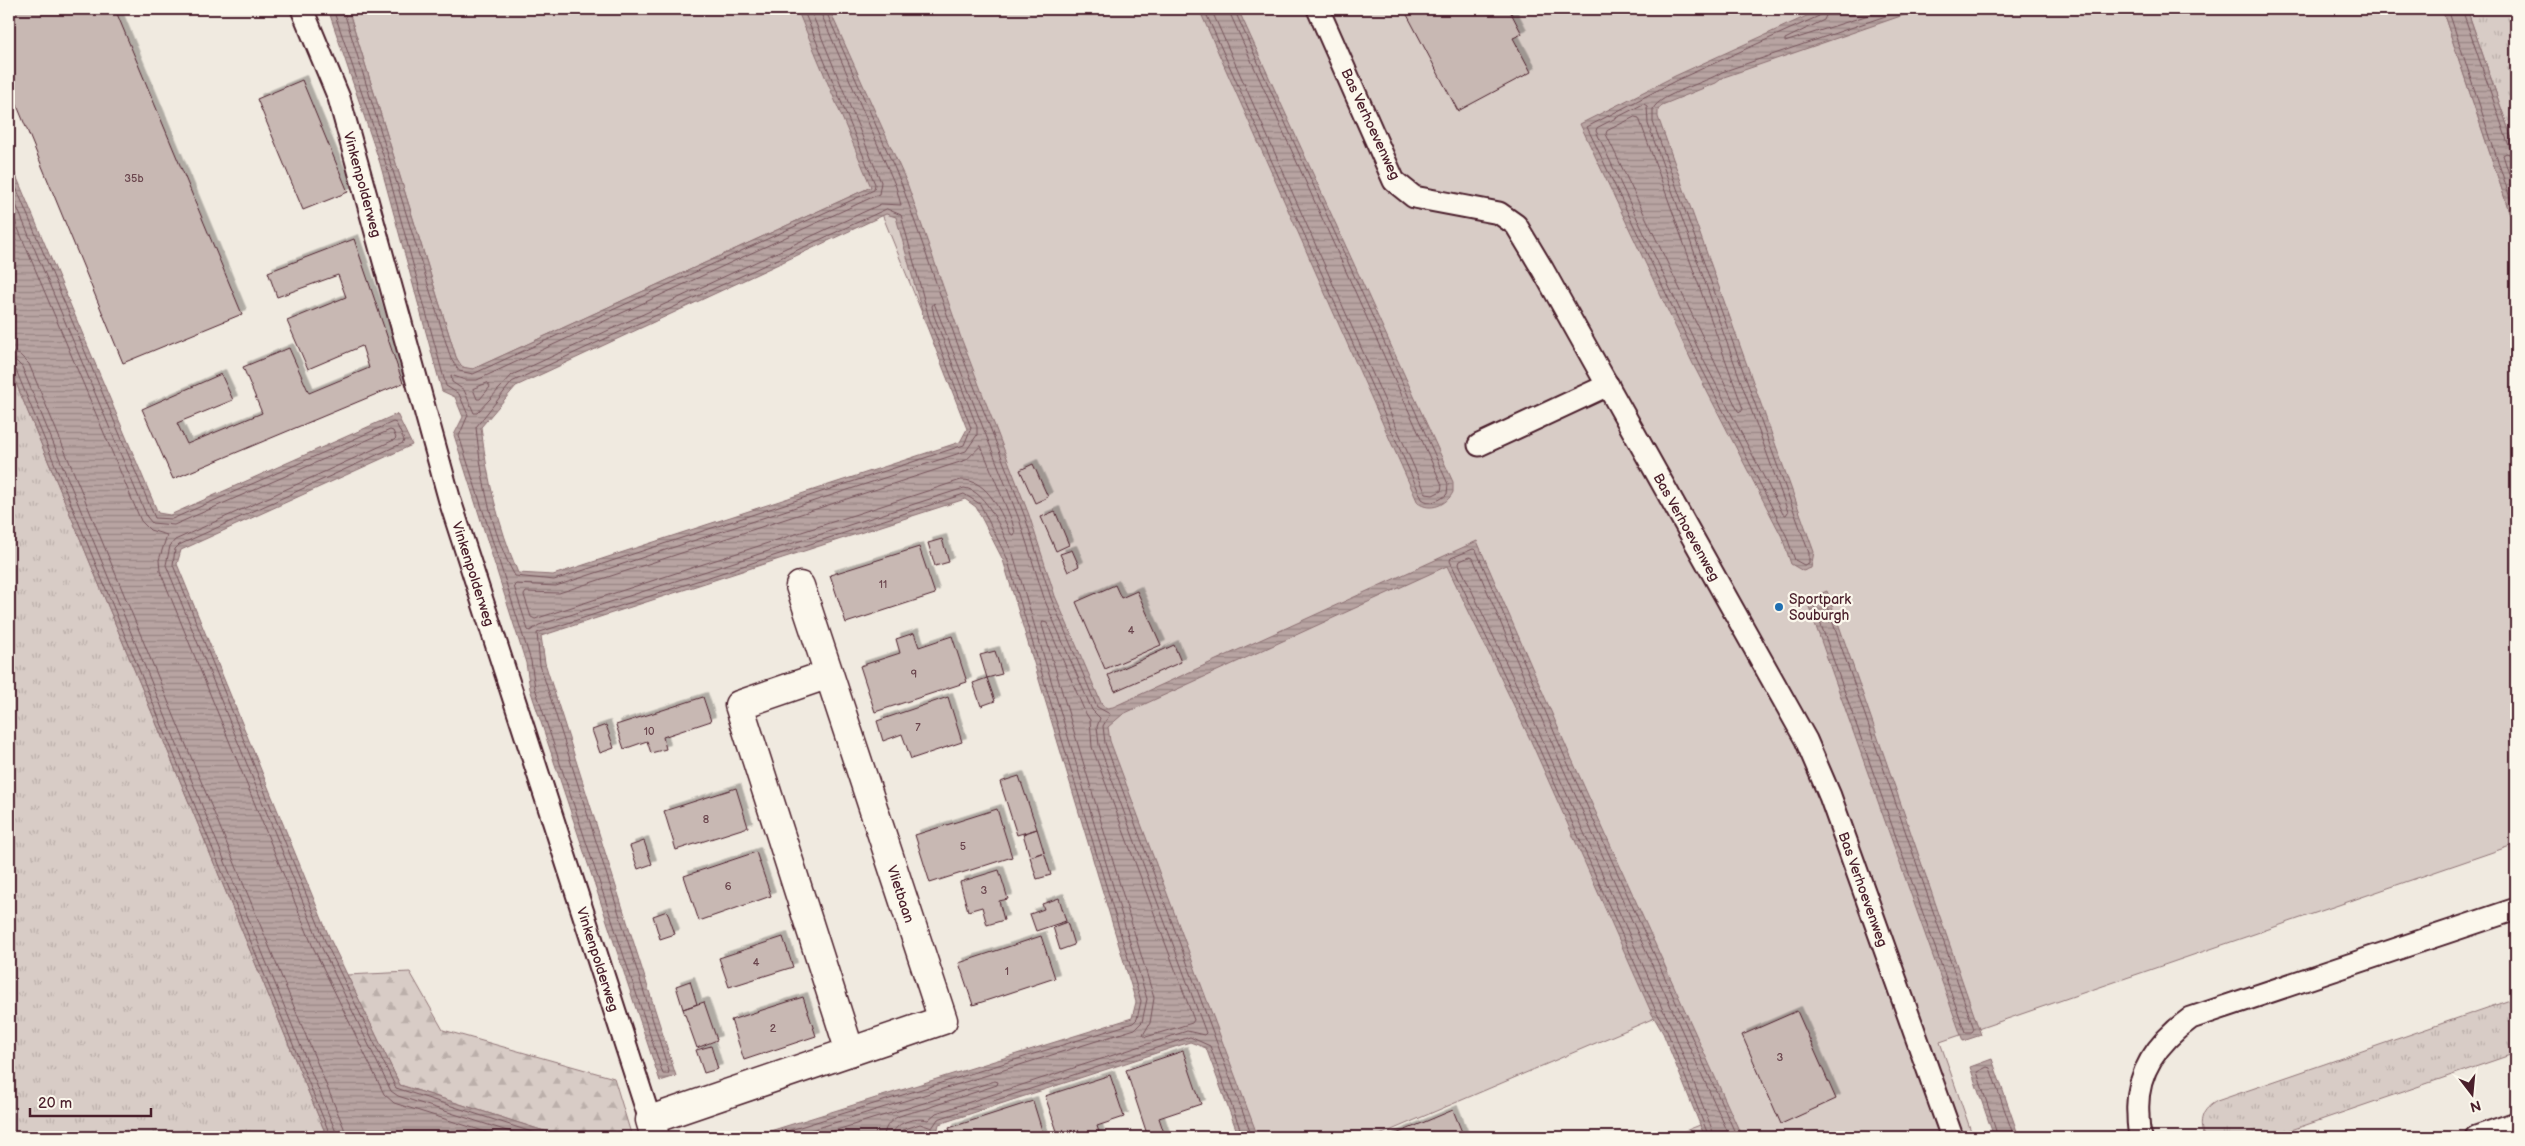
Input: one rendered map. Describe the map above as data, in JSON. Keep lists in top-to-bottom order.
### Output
{
  "streets": {
    "street": ["Vlietbaan"],
    "lane": ["Bas Verhoevenweg", "Vinkenpolderweg"]
  },
  "crossings": [
    ["Vinkenpolderweg", "Vlietbaan"]
  ],
  "places": ["Sportpark Souburgh"],
  "house_numbers": [
    "35b",
    "11",
    "4",
    "9",
    "7",
    "10",
    "8",
    "5",
    "6",
    "3",
    "4",
    "1",
    "2",
    "3"
  ],
  "scale_bar": "20 m",
  "north": "bottom"
}
